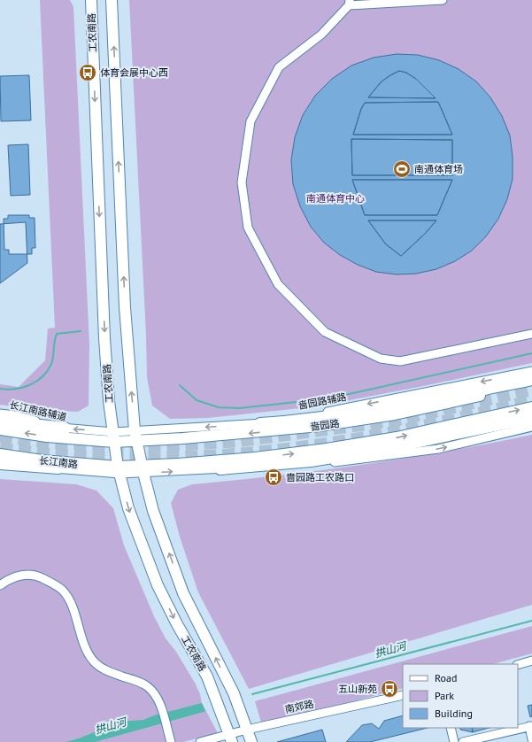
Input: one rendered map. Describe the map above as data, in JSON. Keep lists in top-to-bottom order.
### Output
{
  "streets": {
    "main road": ["工农南路", "啬园路", "长江南路"],
    "street": ["长江南路辅道", "南郊路"]
  },
  "crossings": [
    ["工农南路", "长江南路辅道"],
    ["工农南路", "啬园路"],
    ["工农南路", "长江南路"],
    ["工农南路", "南郊路"],
    ["长江南路辅道", "啬园路"]
  ],
  "water": ["拱山河"],
  "parks": ["南通体育中心"],
  "places": {
    "bus stop": ["体育会展中心西", "啬园路工农路口", "五山新苑"],
    "sports": ["南通体育场"]
  },
  "legend": ["Road", "Park", "Building"]
}
